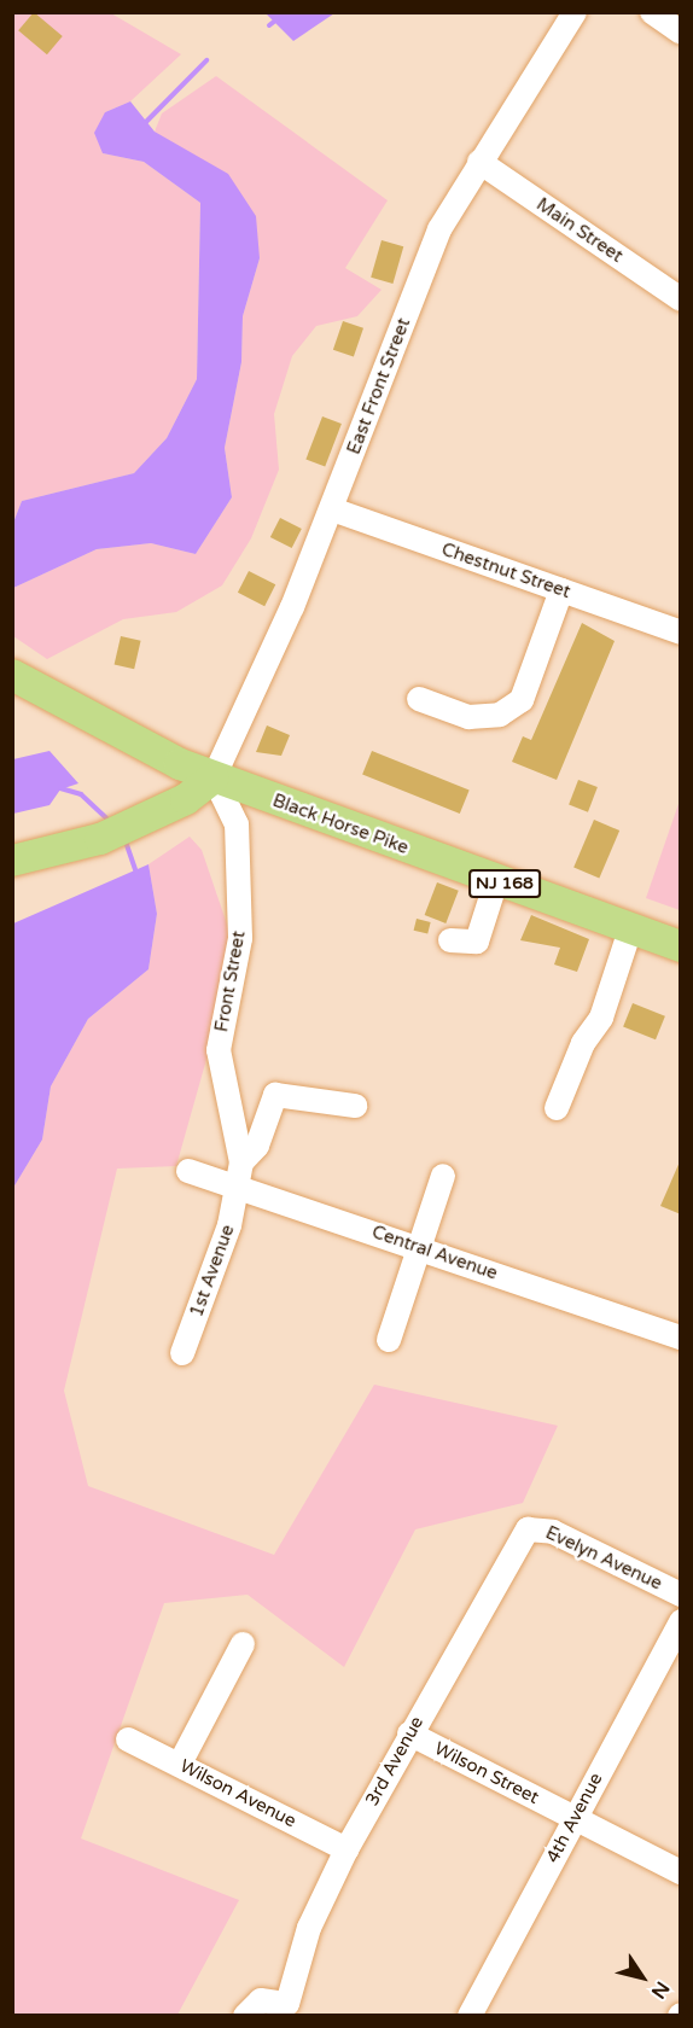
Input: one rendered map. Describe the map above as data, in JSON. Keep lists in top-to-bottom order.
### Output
{
  "streets": {
    "main road": ["Black Horse Pike", "NJ 168"],
    "street": [
      "Main Street",
      "East Front Street",
      "Chestnut Street",
      "Front Street",
      "Central Avenue",
      "1st Avenue",
      "Evelyn Avenue",
      "3rd Avenue",
      "Wilson Street",
      "Wilson Avenue",
      "4th Avenue"
    ]
  },
  "crossings": [
    ["Main Street", "East Front Street"],
    ["East Front Street", "Chestnut Street"],
    ["East Front Street", "Black Horse Pike"],
    ["East Front Street", "Front Street"],
    ["Black Horse Pike", "Front Street"],
    ["Front Street", "Central Avenue"],
    ["Front Street", "1st Avenue"],
    ["Central Avenue", "1st Avenue"],
    ["Evelyn Avenue", "3rd Avenue"],
    ["3rd Avenue", "Wilson Street"],
    ["3rd Avenue", "Wilson Avenue"],
    ["Wilson Street", "4th Avenue"]
  ],
  "north": "bottom right"
}
